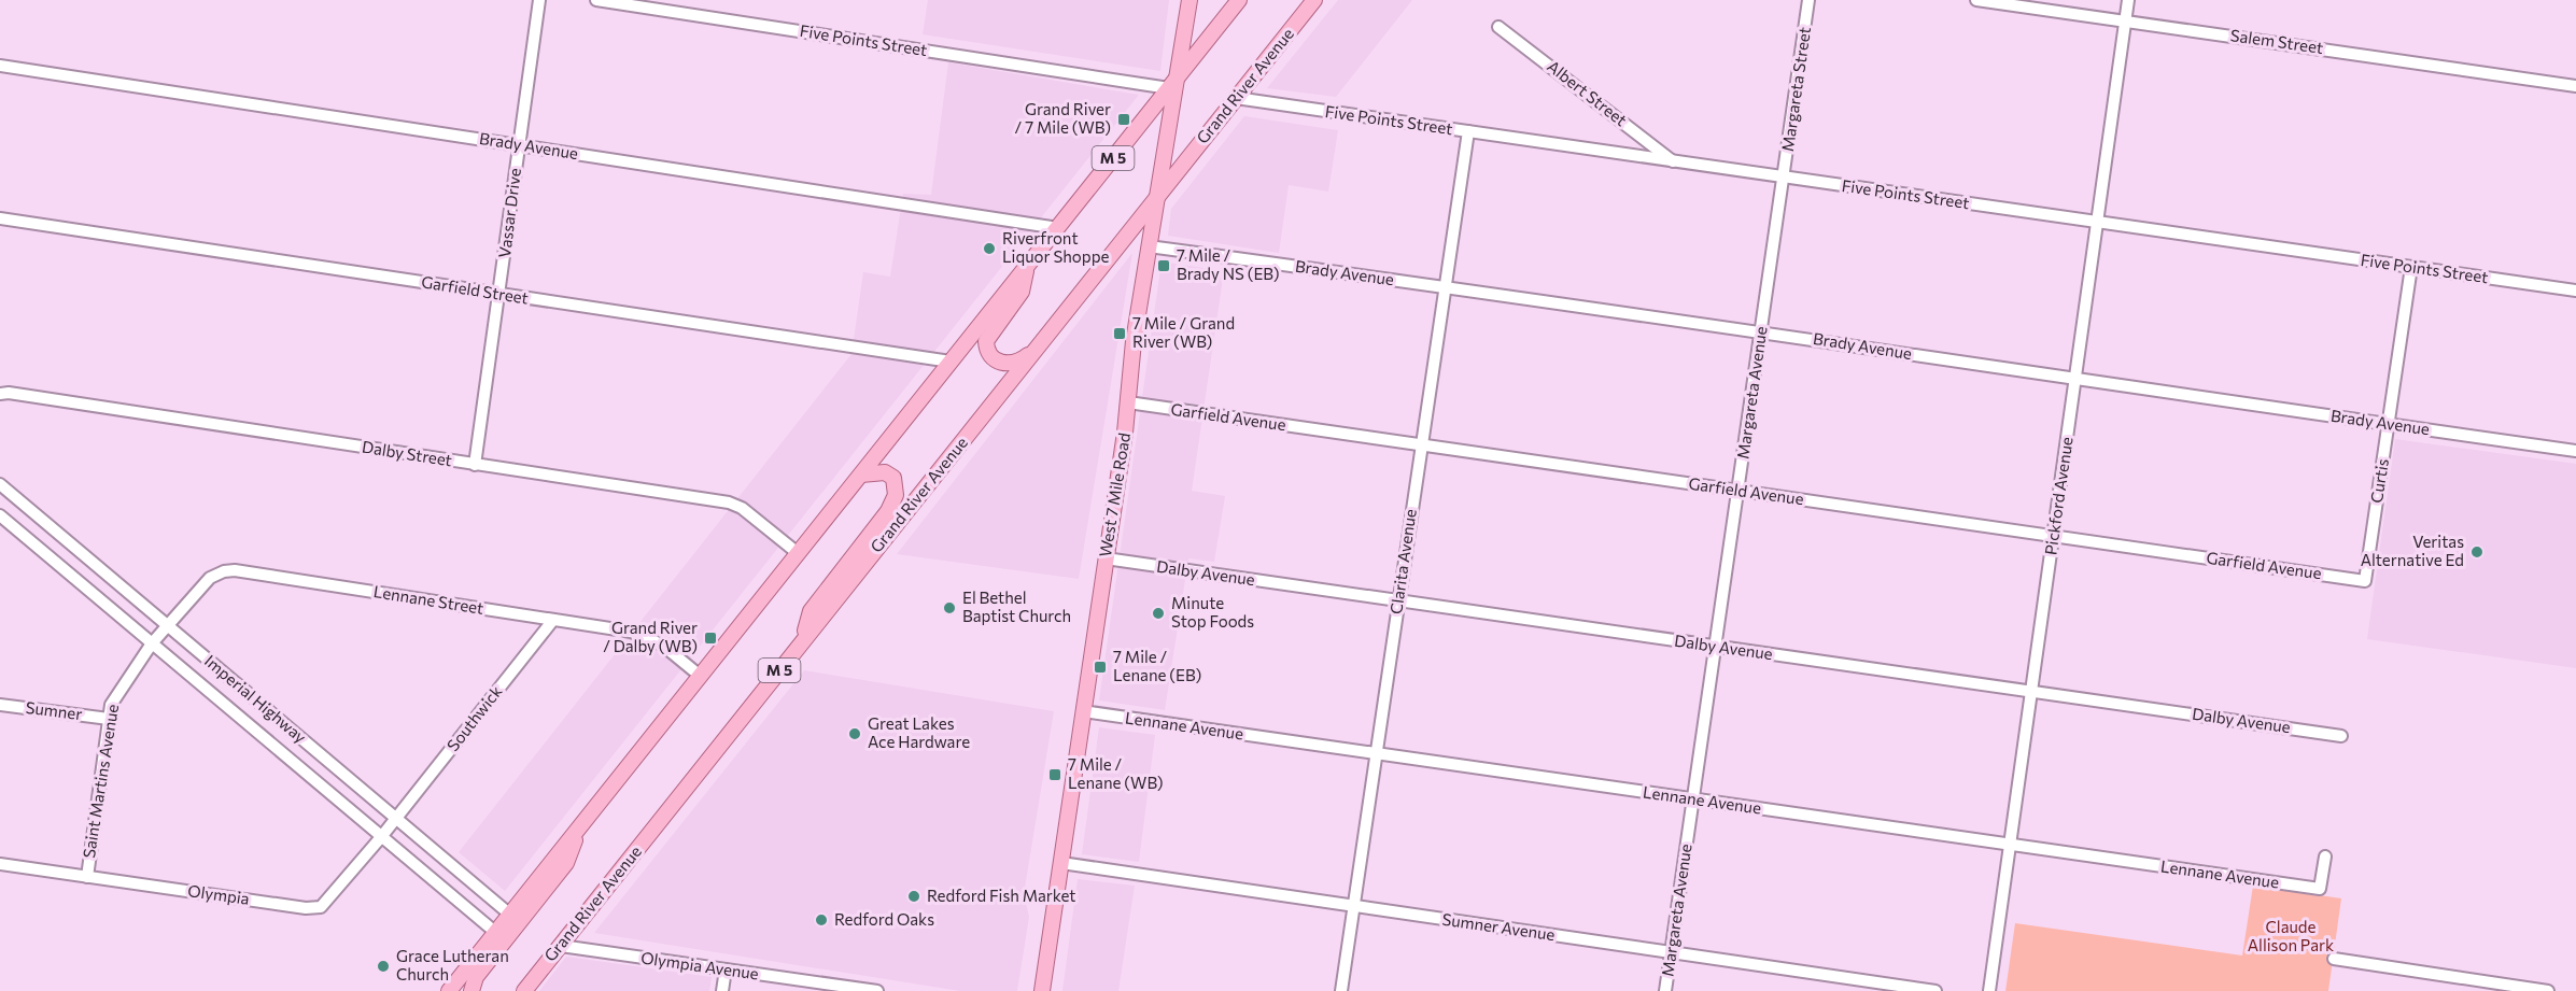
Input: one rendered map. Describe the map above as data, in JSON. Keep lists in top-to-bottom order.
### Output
{
  "streets": {
    "main road": ["Grand River Avenue", "M 5", "West 7 Mile Road"],
    "street": [
      "Five Points Street",
      "Salem Street",
      "Margareta Street",
      "Albert Street",
      "Brady Avenue",
      "Vassar Drive",
      "Garfield Street",
      "Margareta Avenue",
      "Garfield Avenue",
      "Dalby Street",
      "Curtis",
      "Pickford Avenue",
      "Clarita Avenue",
      "Dalby Avenue",
      "Lennane Street",
      "Imperial Highway",
      "Sumner",
      "Southwick",
      "Lennane Avenue",
      "Saint Martins Avenue",
      "Olympia",
      "Sumner Avenue",
      "Olympia Avenue"
    ]
  },
  "crossings": [
    ["Five Points Street", "Grand River Avenue"],
    ["Five Points Street", "Margareta Street"],
    ["Five Points Street", "Albert Street"],
    ["Five Points Street", "M 5"],
    ["Five Points Street", "Margareta Avenue"],
    ["Five Points Street", "Curtis"],
    ["Five Points Street", "Pickford Avenue"],
    ["Five Points Street", "Clarita Avenue"],
    ["Salem Street", "Pickford Avenue"],
    ["Grand River Avenue", "West 7 Mile Road"],
    ["Grand River Avenue", "Olympia Avenue"],
    ["Margareta Street", "Margareta Avenue"],
    ["Brady Avenue", "M 5"],
    ["Brady Avenue", "Vassar Drive"],
    ["Brady Avenue", "Margareta Avenue"],
    ["Brady Avenue", "Curtis"],
    ["Brady Avenue", "West 7 Mile Road"],
    ["Brady Avenue", "Pickford Avenue"],
    ["Brady Avenue", "Clarita Avenue"],
    ["M 5", "Garfield Street"],
    ["M 5", "Dalby Street"],
    ["M 5", "West 7 Mile Road"],
    ["M 5", "Lennane Street"],
    ["M 5", "Imperial Highway"],
    ["Vassar Drive", "Garfield Street"],
    ["Vassar Drive", "Dalby Street"],
    ["Margareta Avenue", "Garfield Avenue"],
    ["Margareta Avenue", "Dalby Avenue"],
    ["Margareta Avenue", "Lennane Avenue"],
    ["Margareta Avenue", "Sumner Avenue"],
    ["Garfield Avenue", "Curtis"],
    ["Garfield Avenue", "West 7 Mile Road"],
    ["Garfield Avenue", "Pickford Avenue"],
    ["Garfield Avenue", "Clarita Avenue"],
    ["West 7 Mile Road", "Dalby Avenue"],
    ["West 7 Mile Road", "Lennane Avenue"],
    ["West 7 Mile Road", "Sumner Avenue"],
    ["Pickford Avenue", "Dalby Avenue"],
    ["Pickford Avenue", "Lennane Avenue"],
    ["Clarita Avenue", "Dalby Avenue"],
    ["Clarita Avenue", "Lennane Avenue"],
    ["Clarita Avenue", "Sumner Avenue"],
    ["Lennane Street", "Imperial Highway"],
    ["Lennane Street", "Southwick"],
    ["Lennane Street", "Saint Martins Avenue"],
    ["Imperial Highway", "Southwick"],
    ["Imperial Highway", "Saint Martins Avenue"],
    ["Imperial Highway", "Olympia"],
    ["Sumner", "Saint Martins Avenue"],
    ["Southwick", "Olympia"],
    ["Saint Martins Avenue", "Olympia"]
  ],
  "parks": ["Claude Allison Park"],
  "places": {
    "transit": [
      "Grand River / 7 Mile (WB)",
      "7 Mile / Brady NS (EB)",
      "7 Mile / Grand River (WB)",
      "Grand River / Dalby (WB)",
      "7 Mile / Lenane (EB)",
      "7 Mile / Lenane (WB)"
    ],
    "other": [
      "Riverfront Liquor Shoppe",
      "Veritas Alternative Ed",
      "El Bethel Baptist Church",
      "Minute Stop Foods",
      "Great Lakes Ace Hardware",
      "Redford Fish Market",
      "Redford Oaks",
      "Grace Lutheran Church"
    ]
  }
}
